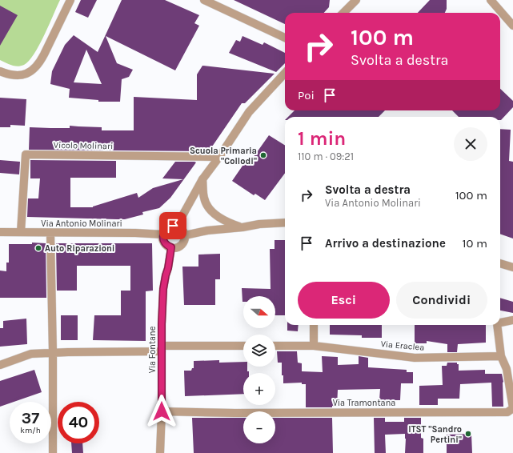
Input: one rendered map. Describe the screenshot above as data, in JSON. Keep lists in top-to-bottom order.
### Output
{
  "streets": {
    "street": [
      "Vicolo Molinari",
      "Via Antonio Molinari",
      "Via Eraclea",
      "Via Fontane",
      "Via Tramontana"
    ]
  },
  "crossings": [
    ["Vicolo Molinari", "Via Antonio Molinari"],
    ["Via Antonio Molinari", "Via Fontane"],
    ["Via Eraclea", "Via Tramontana"],
    ["Via Fontane", "Via Tramontana"]
  ],
  "places": ["Scuola Primaria \"Collodi\"", "Auto Riparazioni", "ITST \"Sandro Pertini\""],
  "north": "right",
  "page": {
    "turn": ["100 m", "Svolta a destra"],
    "then": "Poi",
    "heading": ["1 min", "110 m · 09:21"],
    "list": [
      {
        "name": "Svolta a destra",
        "note": "Via Antonio Molinari",
        "value": "100 m"
      },
      {
        "name": "Arrivo a destinazione",
        "value": "10 m"
      }
    ],
    "buttons": ["Esci", "Condividi"],
    "map_buttons": ["+", "−"],
    "speed": "37 km/h",
    "limit": "40"
  }
}
